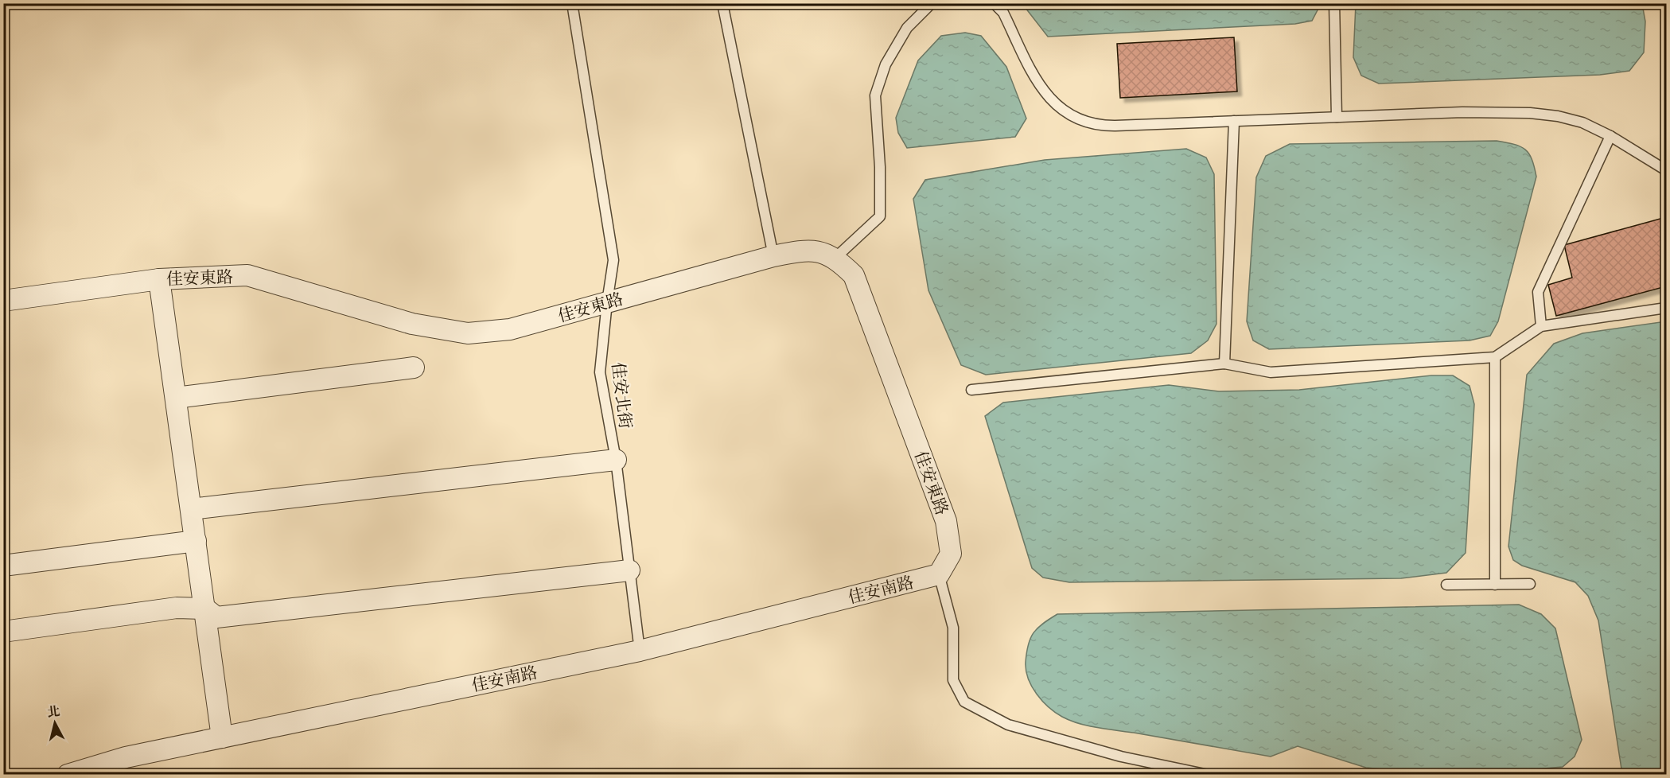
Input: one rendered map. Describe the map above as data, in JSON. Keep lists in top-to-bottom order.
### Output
{
  "streets": {
    "street": ["佳安東路", "佳安南路"],
    "lane": ["佳安北街"]
  },
  "crossings": [
    ["佳安東路", "佳安北街"],
    ["佳安東路", "佳安南路"],
    ["佳安北街", "佳安南路"]
  ],
  "north": "top"
}
